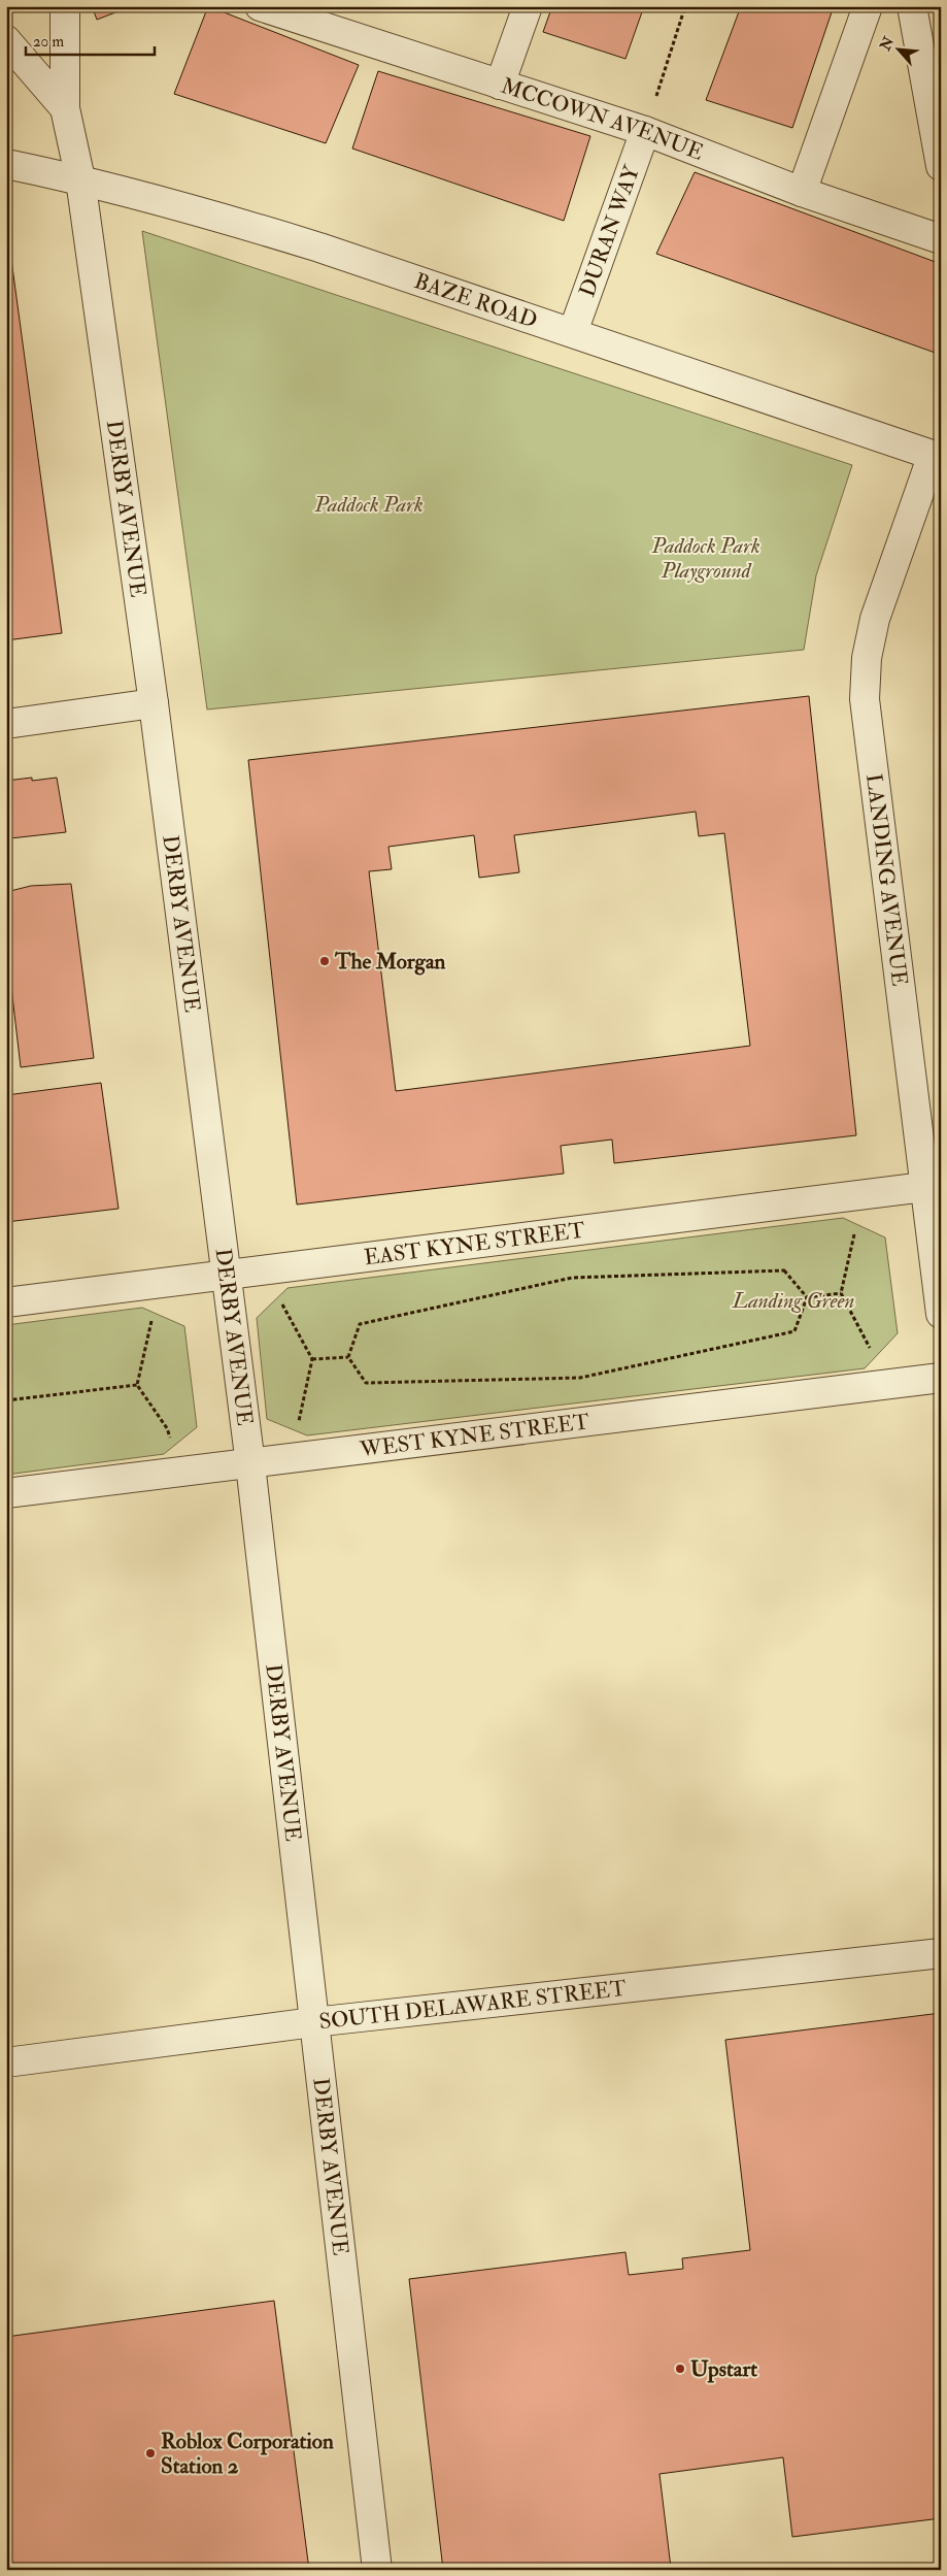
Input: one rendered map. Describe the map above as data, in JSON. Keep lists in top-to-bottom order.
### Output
{
  "streets": {
    "street": [
      "MCCOWN AVENUE",
      "DURAN WAY",
      "BAZE ROAD",
      "DERBY AVENUE",
      "LANDING AVENUE",
      "EAST KYNE STREET",
      "WEST KYNE STREET",
      "SOUTH DELAWARE STREET"
    ]
  },
  "crossings": [
    ["MCCOWN AVENUE", "DURAN WAY"],
    ["DURAN WAY", "BAZE ROAD"],
    ["BAZE ROAD", "DERBY AVENUE"],
    ["BAZE ROAD", "LANDING AVENUE"],
    ["DERBY AVENUE", "EAST KYNE STREET"],
    ["DERBY AVENUE", "WEST KYNE STREET"],
    ["DERBY AVENUE", "SOUTH DELAWARE STREET"],
    ["LANDING AVENUE", "EAST KYNE STREET"]
  ],
  "parks": ["Paddock Park", "Paddock Park Playground", "Landing Green"],
  "places": ["The Morgan", "Upstart", "Roblox Corporation Station 2"],
  "scale_bar": "20 m",
  "north": "top left"
}
